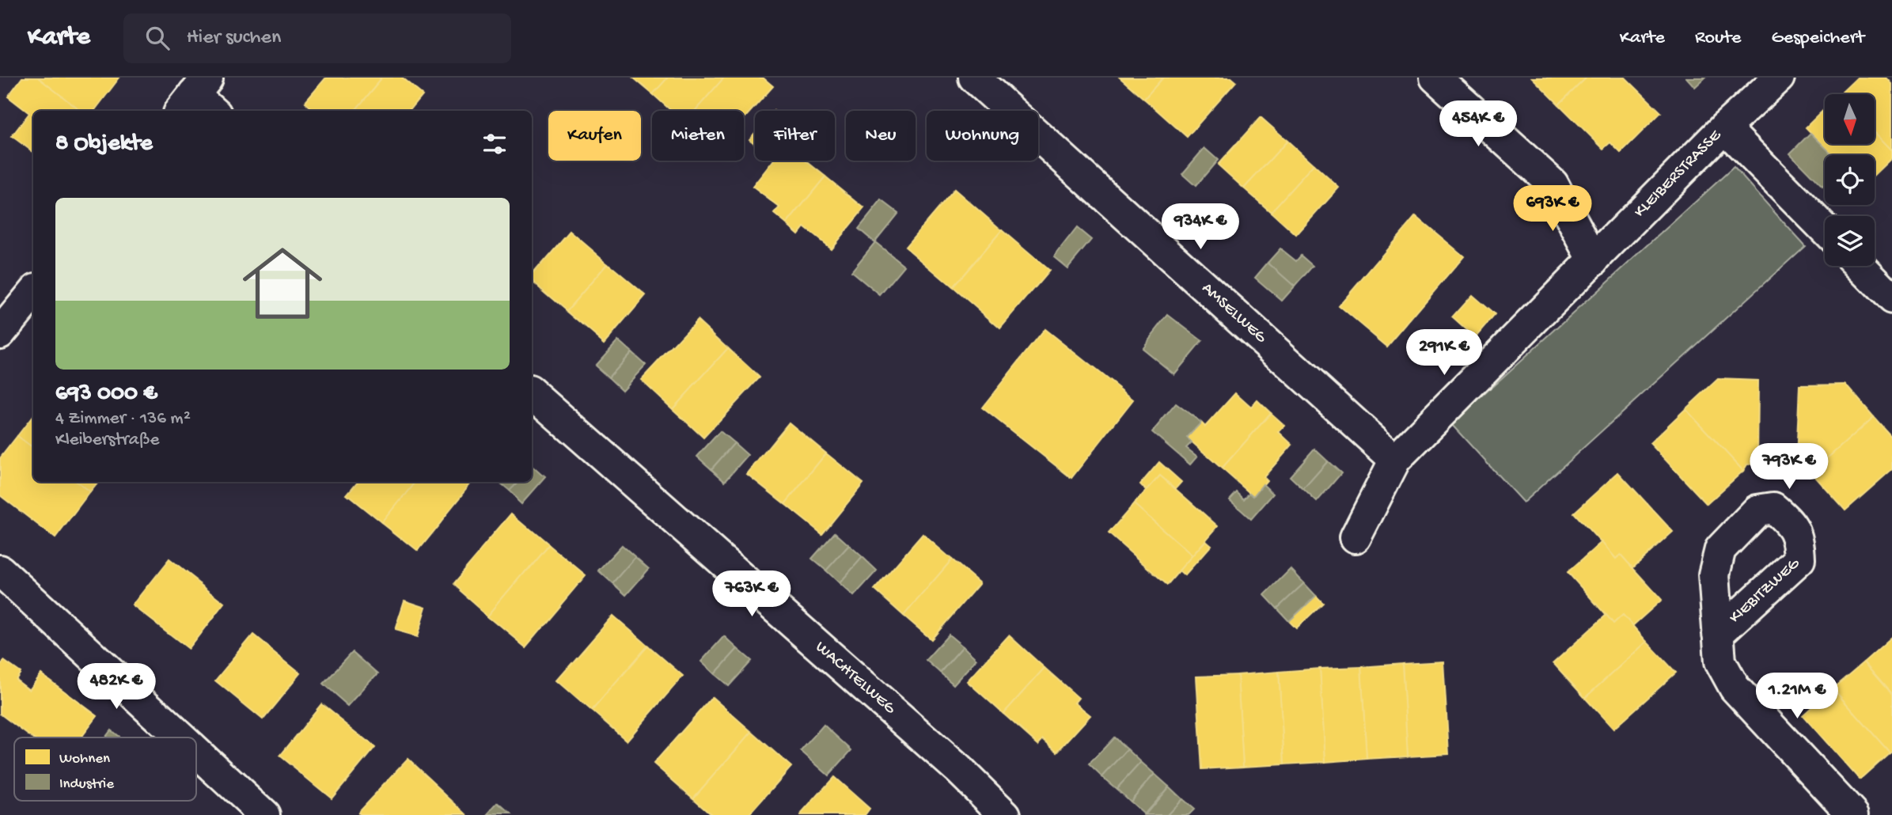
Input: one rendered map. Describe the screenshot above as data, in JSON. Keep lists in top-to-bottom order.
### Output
{
  "streets": {
    "street": [
      "KLEIBERSTRASSE",
      "AMSELWEG",
      "KIEBITZWEG",
      "WACHTELWEG"
    ]
  },
  "legend": ["Wohnen", "Industrie"],
  "north": "bottom",
  "page": {
    "header": "Karte",
    "search": "Hier suchen",
    "nav": ["Karte", "Route", "Gespeichert"],
    "price": [
      "454K €",
      "693K €",
      "934K €",
      "291K €",
      "793K €",
      "763K €",
      "482K €",
      "1.21M €"
    ],
    "chip": [
      "Kaufen",
      "Mieten",
      "Filter",
      "Neu",
      "Wohnung"
    ],
    "heading": "8 Objekte",
    "list": [
      {
        "name": "693 000 €",
        "note": "4 Zimmer · 136 m² · Kleiberstraße"
      }
    ]
  }
}
